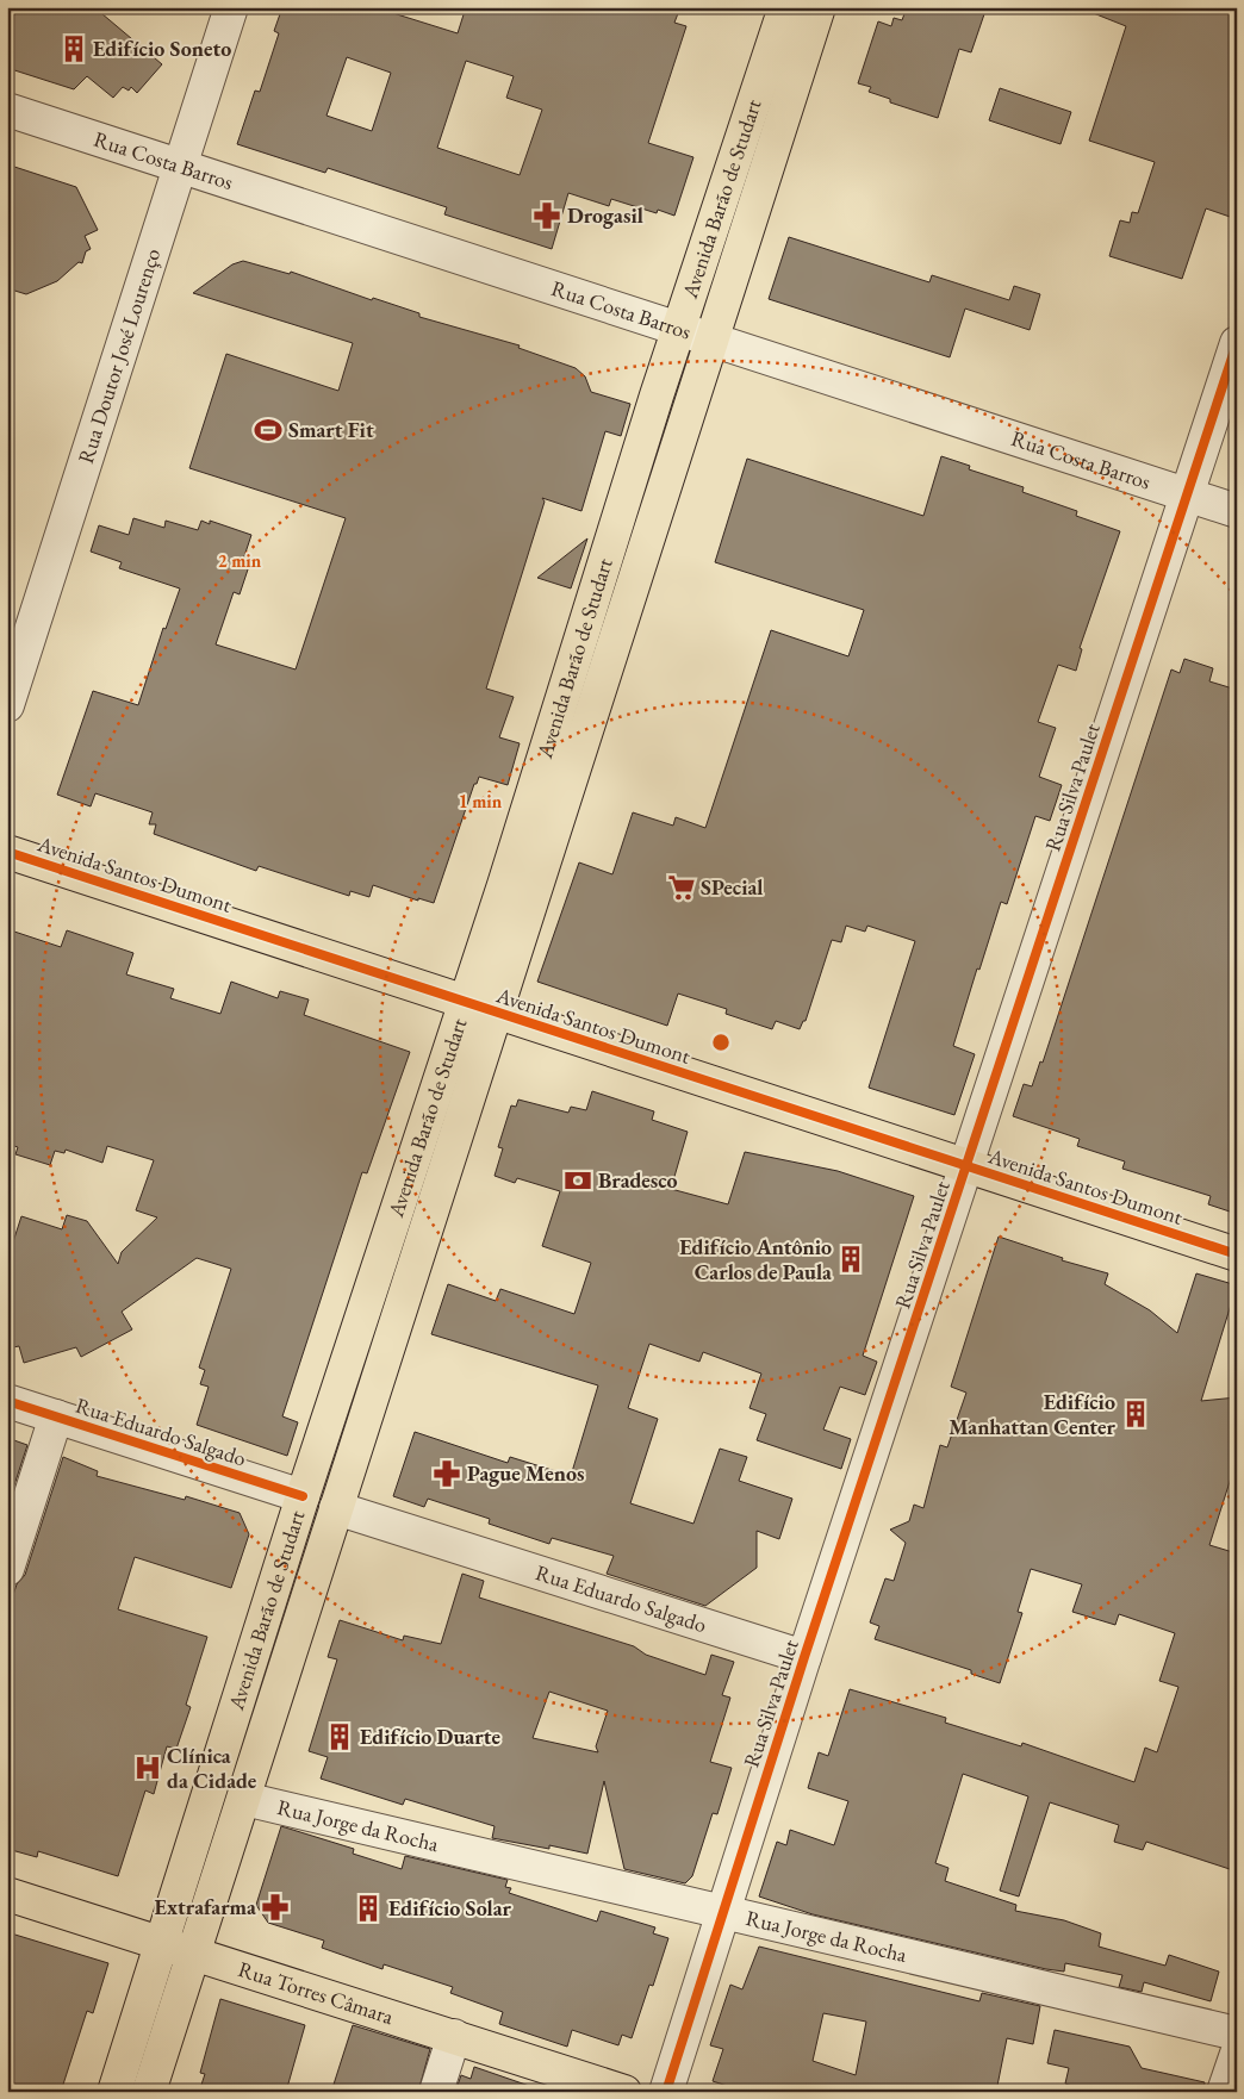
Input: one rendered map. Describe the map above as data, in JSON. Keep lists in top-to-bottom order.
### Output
{
  "streets": {
    "main road": ["Avenida Barão de Studart", "Avenida Santos Dumont", "Rua Torres Câmara"],
    "street": [
      "Rua Costa Barros",
      "Rua Doutor José Lourenço",
      "Rua Silva Paulet",
      "Rua Eduardo Salgado",
      "Rua Jorge da Rocha"
    ]
  },
  "crossings": [
    ["Rua Costa Barros", "Avenida Barão de Studart"],
    ["Rua Costa Barros", "Rua Doutor José Lourenço"],
    ["Rua Costa Barros", "Rua Silva Paulet"],
    ["Avenida Barão de Studart", "Avenida Santos Dumont"],
    ["Avenida Barão de Studart", "Rua Eduardo Salgado"],
    ["Avenida Barão de Studart", "Rua Jorge da Rocha"],
    ["Avenida Barão de Studart", "Rua Torres Câmara"],
    ["Rua Silva Paulet", "Avenida Santos Dumont"],
    ["Rua Silva Paulet", "Rua Eduardo Salgado"],
    ["Rua Silva Paulet", "Rua Jorge da Rocha"]
  ],
  "places": {
    "building": [
      "Edifício Soneto",
      "Edifício Antônio Carlos de Paula",
      "Edifício Manhattan Center",
      "Edifício Duarte",
      "Edifício Solar"
    ],
    "pharmacy": ["Drogasil", "Pague Menos", "Extrafarma"],
    "sports": ["Smart Fit"],
    "supermarket": ["SPecial"],
    "bank": ["Bradesco"],
    "hospital": ["Clínica da Cidade"]
  },
  "rings": ["2 min", "1 min"]
}
